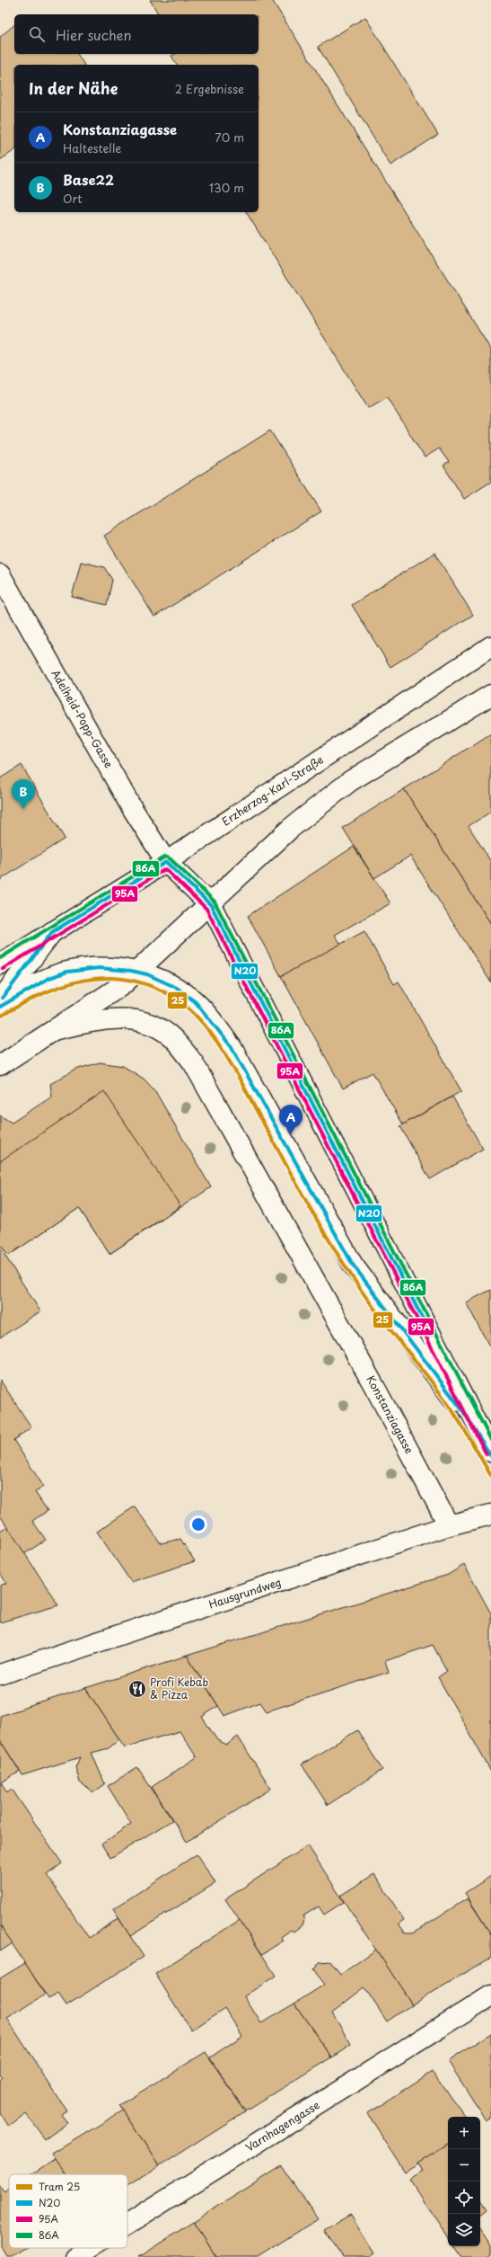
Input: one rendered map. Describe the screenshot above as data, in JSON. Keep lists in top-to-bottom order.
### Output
{
  "streets": {
    "street": [
      "Adelheid-Popp-Gasse",
      "Erzherzog-Karl-Straße",
      "Konstanziagasse",
      "Hausgrundweg",
      "Varnhagengasse"
    ]
  },
  "crossings": [
    ["Adelheid-Popp-Gasse", "Erzherzog-Karl-Straße"],
    ["Konstanziagasse", "Hausgrundweg"]
  ],
  "places": {
    "restaurant": ["Profi Kebab & Pizza"]
  },
  "lines": [
    "transit line 86A",
    "transit line N20",
    "transit line 95A",
    "tram line 25"
  ],
  "legend": [
    "Tram 25",
    "N20",
    "95A",
    "86A"
  ],
  "page": {
    "search": "Hier suchen",
    "heading": ["In der Nähe", "2 Ergebnisse"],
    "list": [
      {
        "mark": "A",
        "name": "Konstanziagasse",
        "note": "Haltestelle",
        "value": "70 m"
      },
      {
        "mark": "B",
        "name": "Base22",
        "note": "Ort",
        "value": "130 m"
      }
    ],
    "pins": ["B", "A"],
    "map_buttons": ["+", "−"]
  }
}
